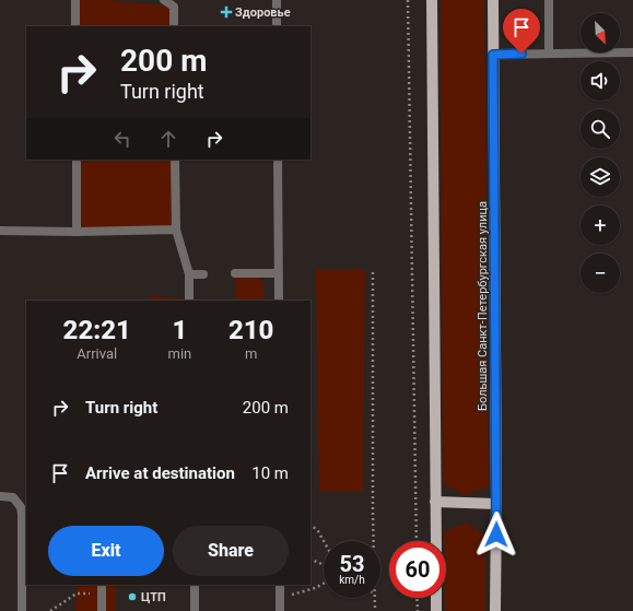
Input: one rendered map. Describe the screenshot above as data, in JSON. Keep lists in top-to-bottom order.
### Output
{
  "streets": {
    "main road": ["Большая Санкт-Петербургская улица"]
  },
  "places": {
    "health": ["Здоровье"],
    "other": ["ЦТП"]
  },
  "north": "bottom right",
  "page": {
    "map_buttons": ["+", "−"],
    "turn": ["200 m", "Turn right"],
    "eta": [
      "22:21",
      "Arrival",
      "1",
      "min",
      "210",
      "m"
    ],
    "list": [
      {
        "name": "Turn right",
        "value": "200 m"
      },
      {
        "name": "Arrive at destination",
        "value": "10 m"
      }
    ],
    "buttons": ["Exit", "Share"],
    "speed": "53 km/h",
    "limit": "60"
  }
}
